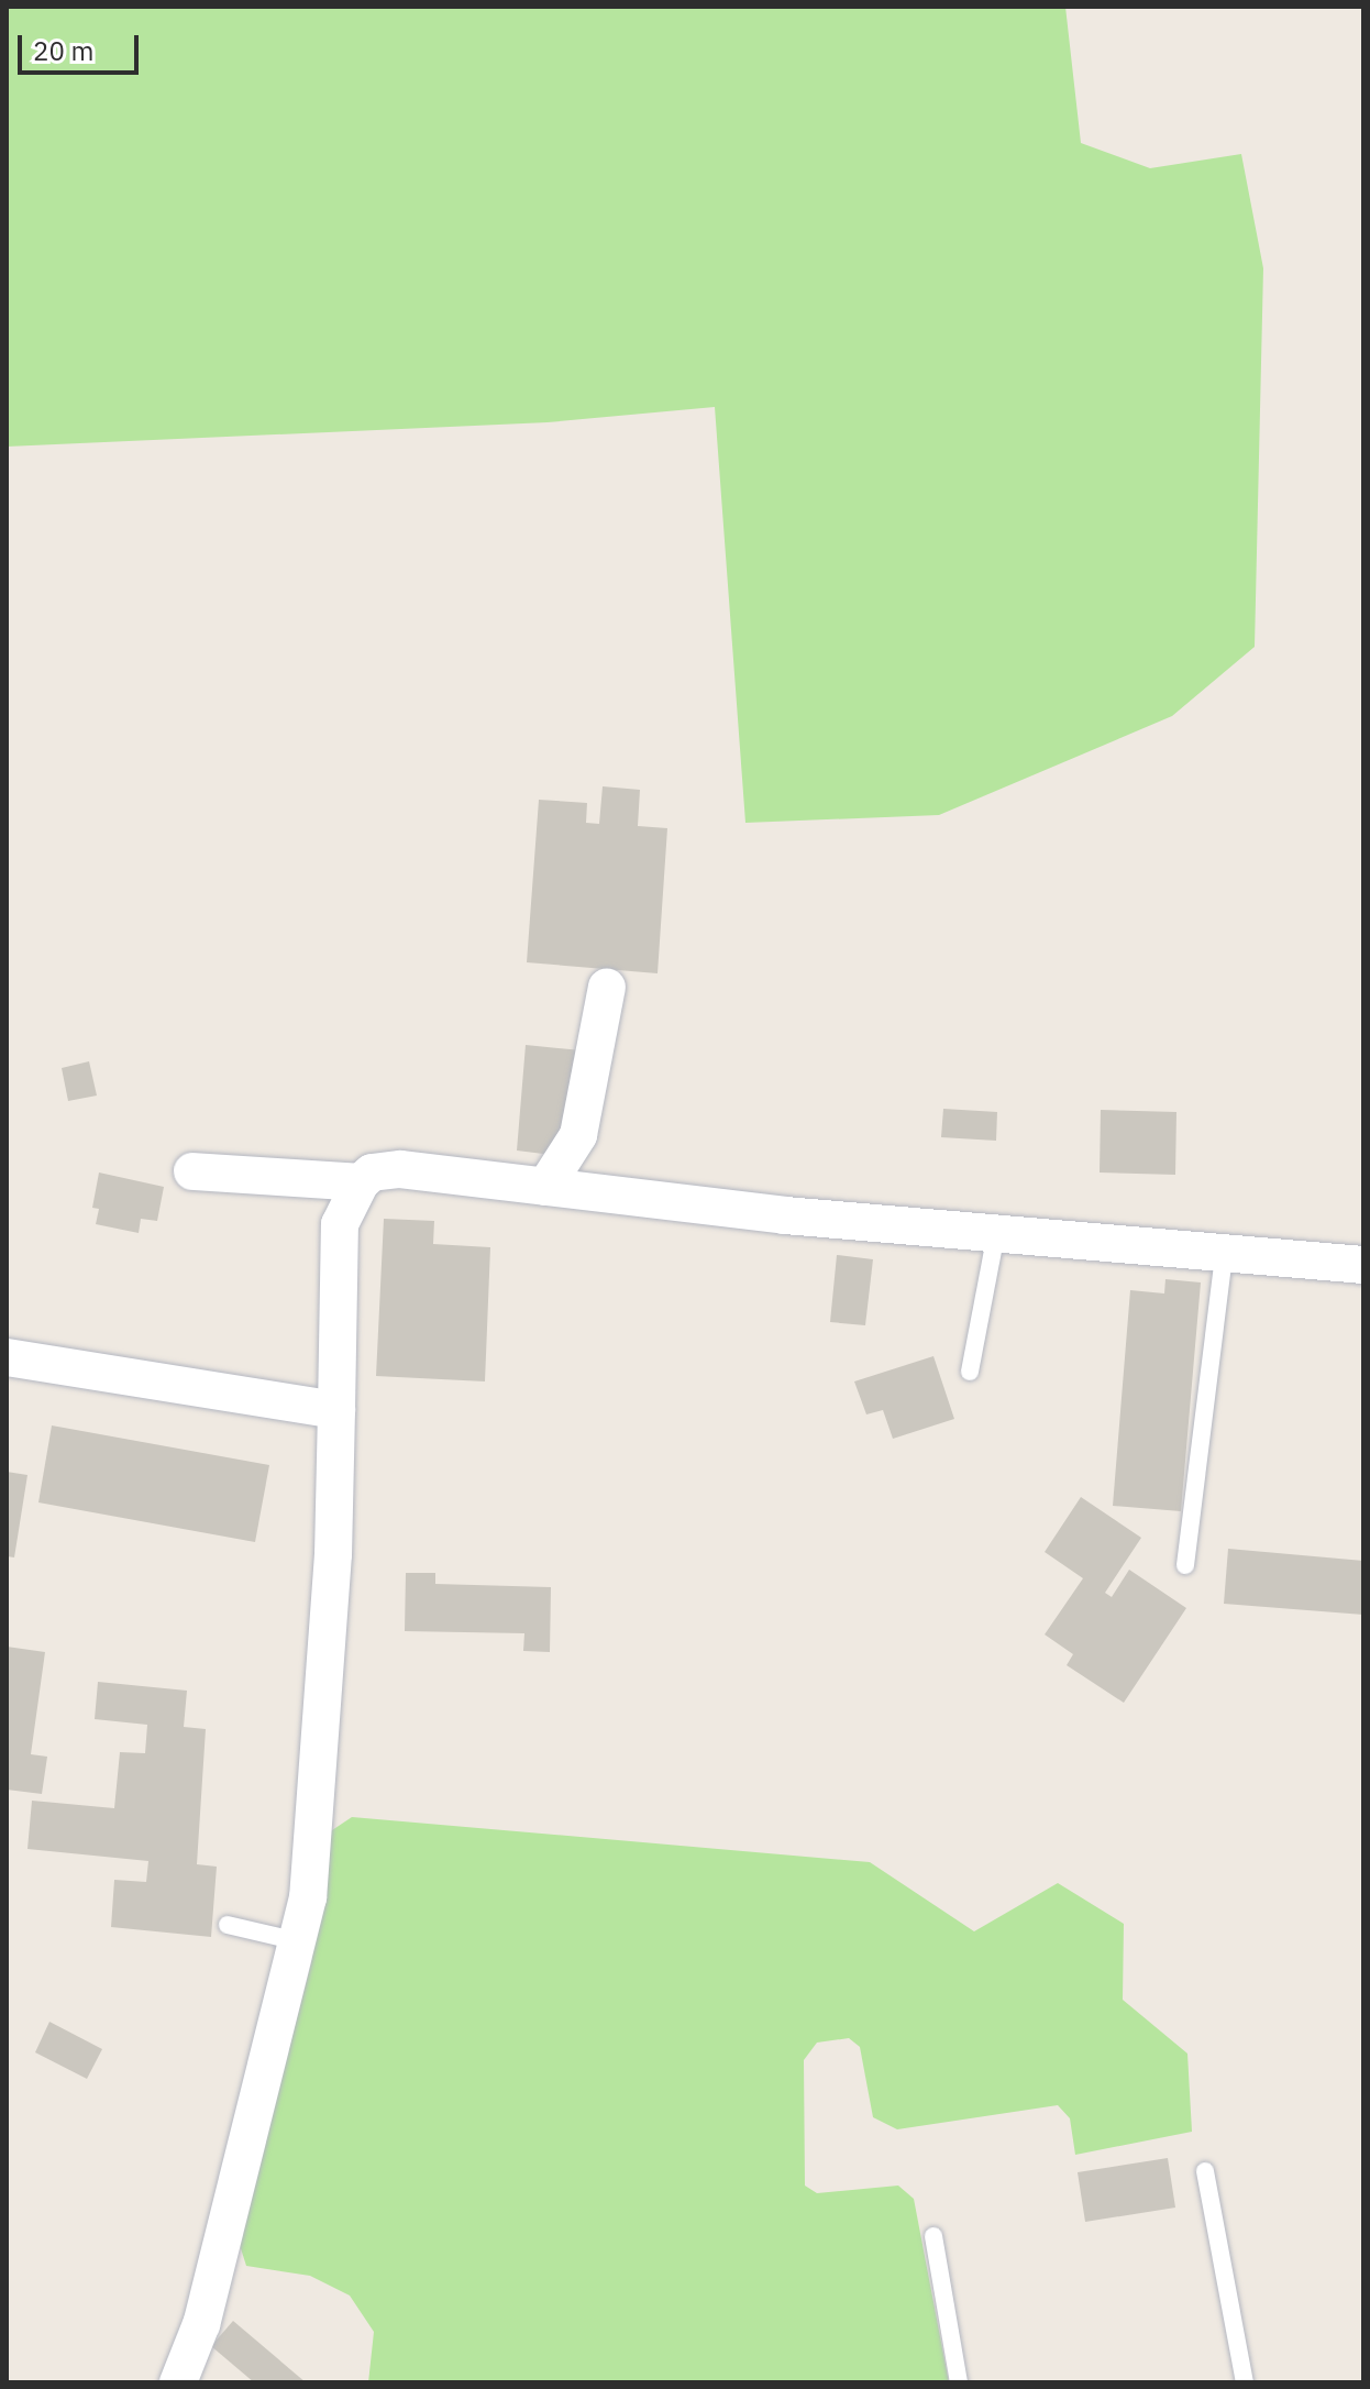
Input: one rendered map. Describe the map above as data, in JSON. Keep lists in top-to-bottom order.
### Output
{
  "scale_bar": "20 m"
}
